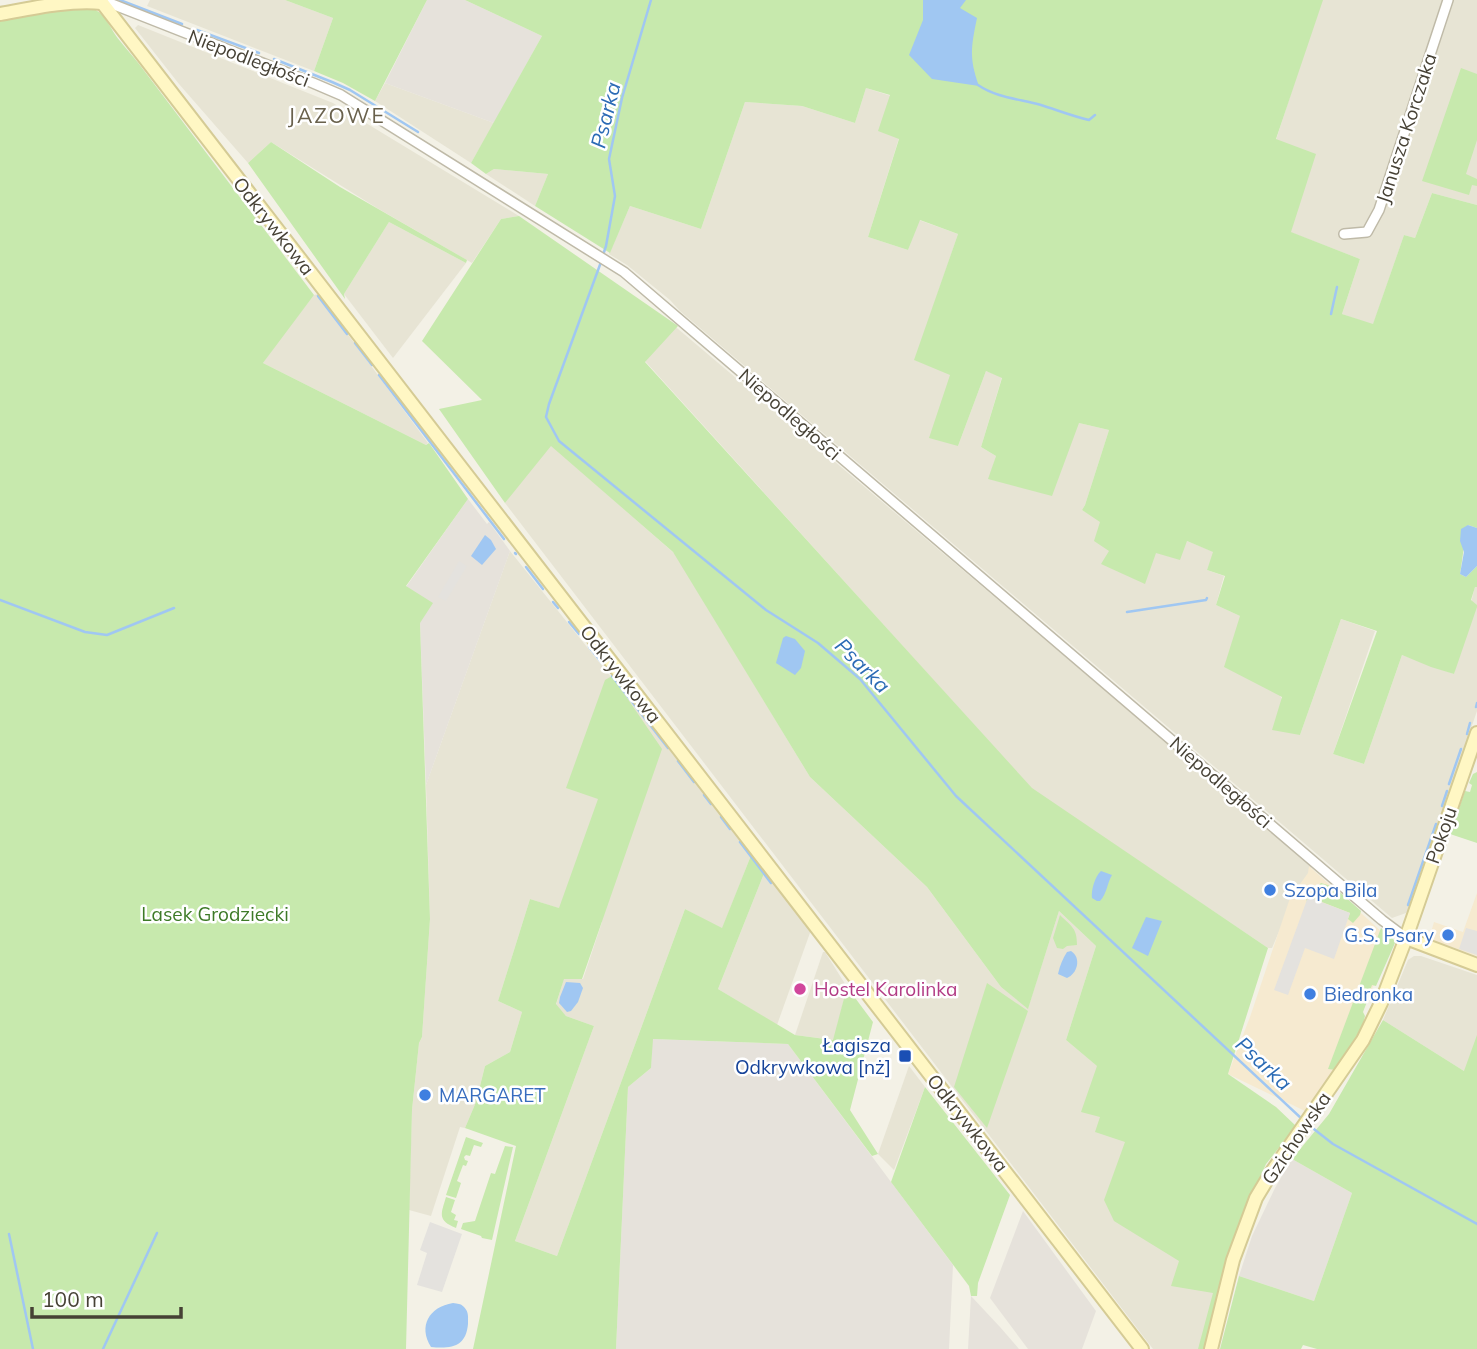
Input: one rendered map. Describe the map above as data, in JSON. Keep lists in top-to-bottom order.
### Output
{
  "streets": {
    "street": [
      "Niepodległości",
      "Janusza Korczaka",
      "Odkrywkowa",
      "Pokoju",
      "Gzichowska"
    ]
  },
  "crossings": [
    ["Niepodległości", "Odkrywkowa"],
    ["Niepodległości", "Pokoju"],
    ["Niepodległości", "Gzichowska"],
    ["Pokoju", "Gzichowska"]
  ],
  "districts": ["JAZOWE"],
  "water": ["Psarka"],
  "parks": ["Lasek Grodziecki"],
  "places": {
    "other": [
      "Szopa Bila",
      "G.S. Psary",
      "Hostel Karolinka",
      "Biedronka",
      "MARGARET"
    ],
    "transit": ["Łagisza Odkrywkowa [nż]"]
  },
  "scale_bar": "100 m"
}
